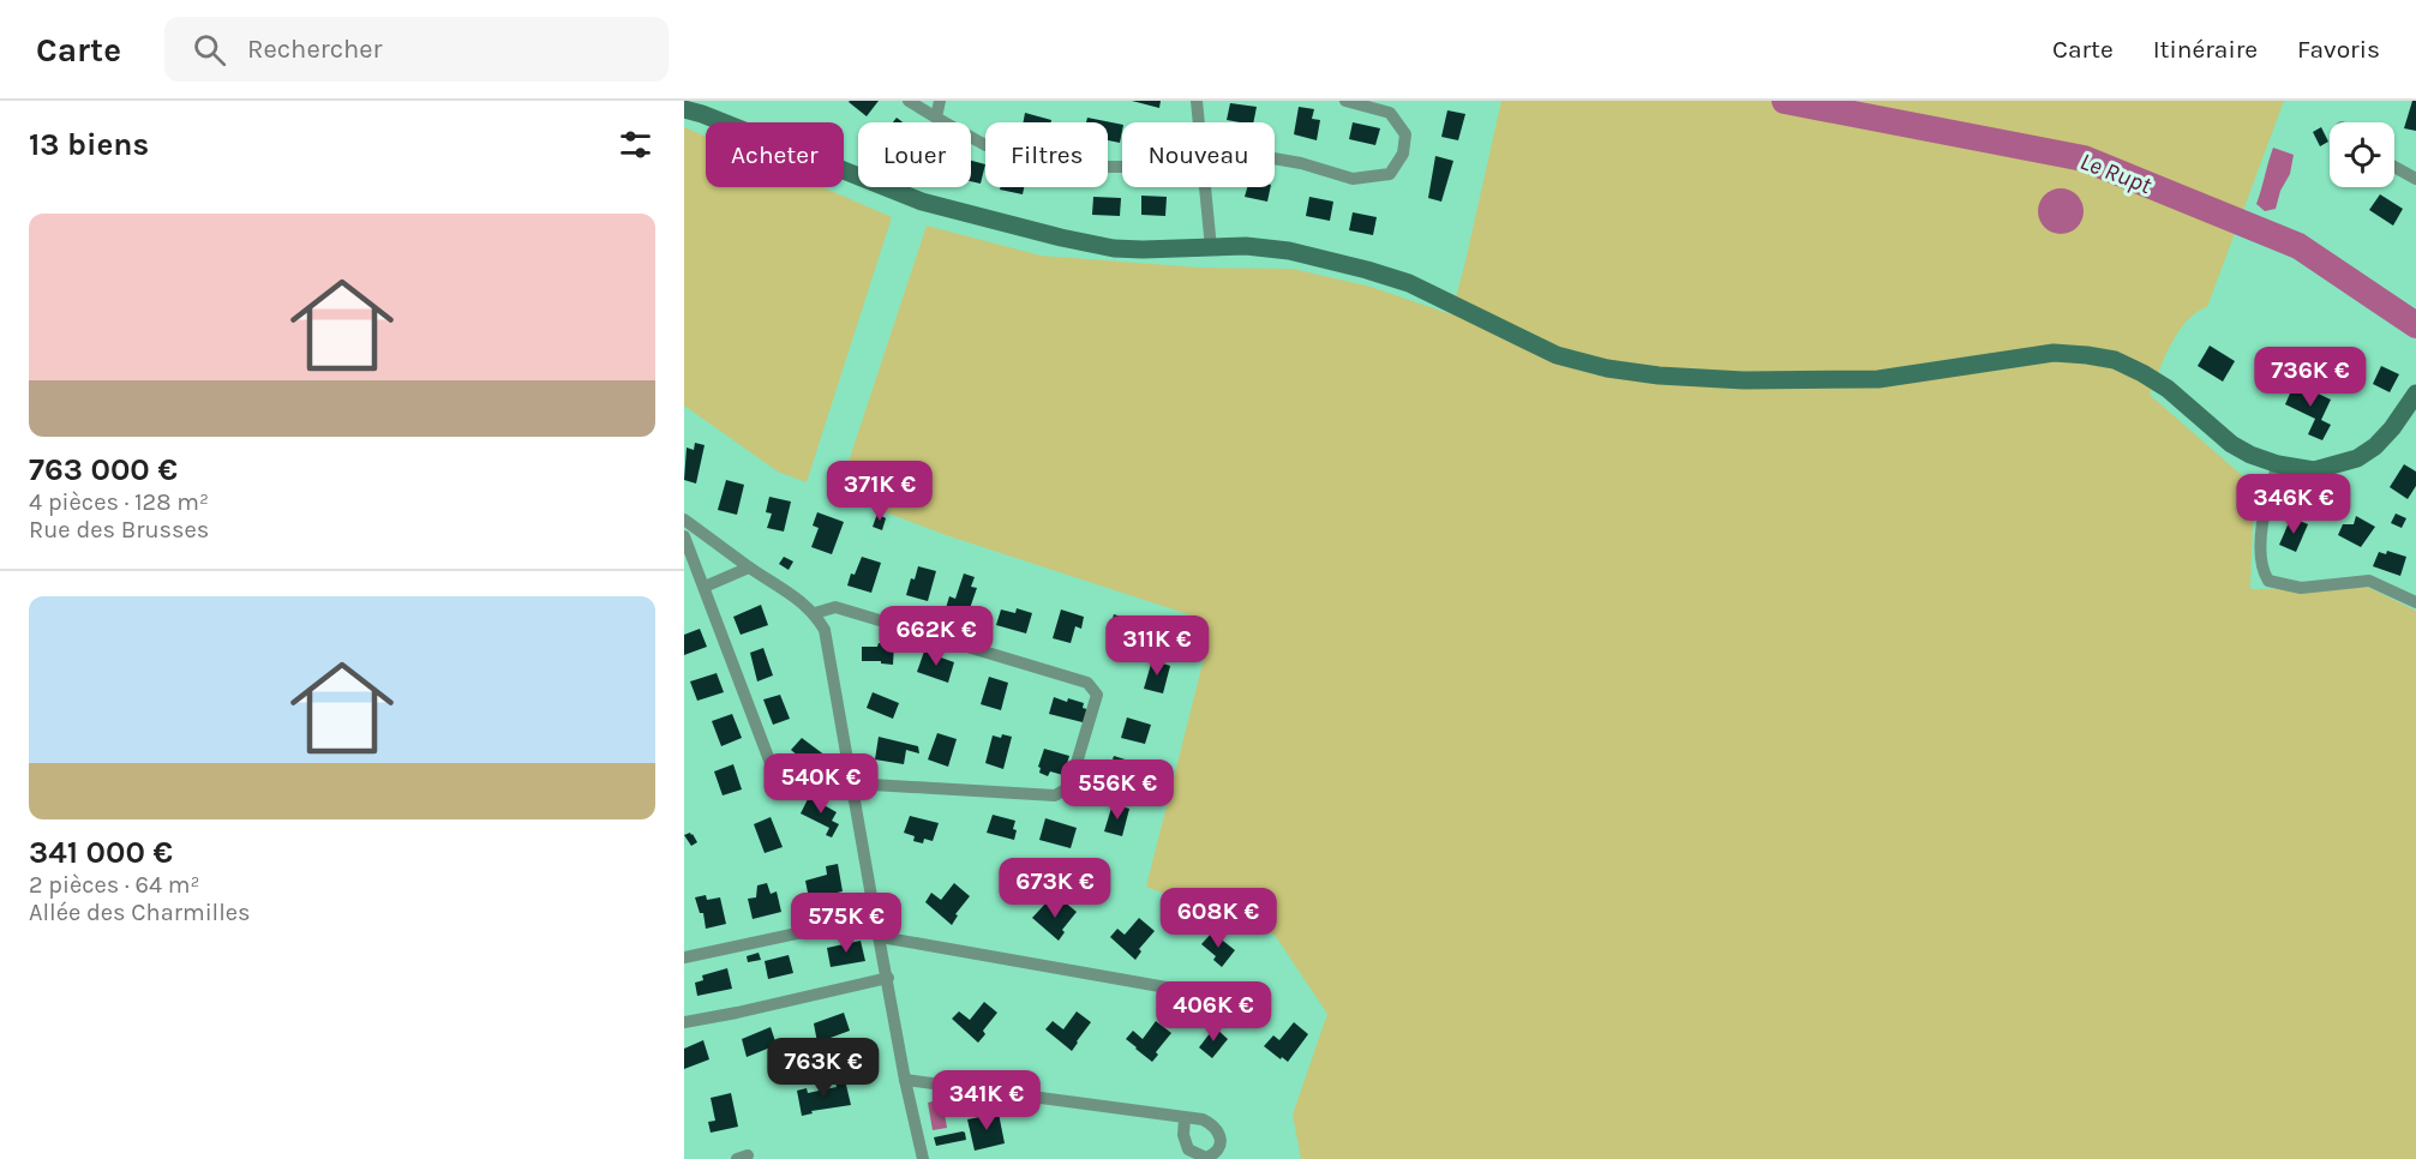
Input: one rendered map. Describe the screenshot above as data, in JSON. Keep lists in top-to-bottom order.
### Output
{
  "water": ["Le Rupt"],
  "page": {
    "header": "Carte",
    "search": "Rechercher",
    "nav": ["Carte", "Itinéraire", "Favoris"],
    "heading": "13 biens",
    "chip": [
      "Acheter",
      "Louer",
      "Filtres",
      "Nouveau"
    ],
    "list": [
      {
        "name": "763 000 €",
        "note": "4 pièces · 128 m² · Rue des Brusses"
      },
      {
        "name": "341 000 €",
        "note": "2 pièces · 64 m² · Allée des Charmilles"
      }
    ],
    "price": [
      "736K €",
      "371K €",
      "346K €",
      "662K €",
      "311K €",
      "540K €",
      "556K €",
      "673K €",
      "608K €",
      "575K €",
      "406K €",
      "763K €",
      "341K €"
    ]
  }
}
